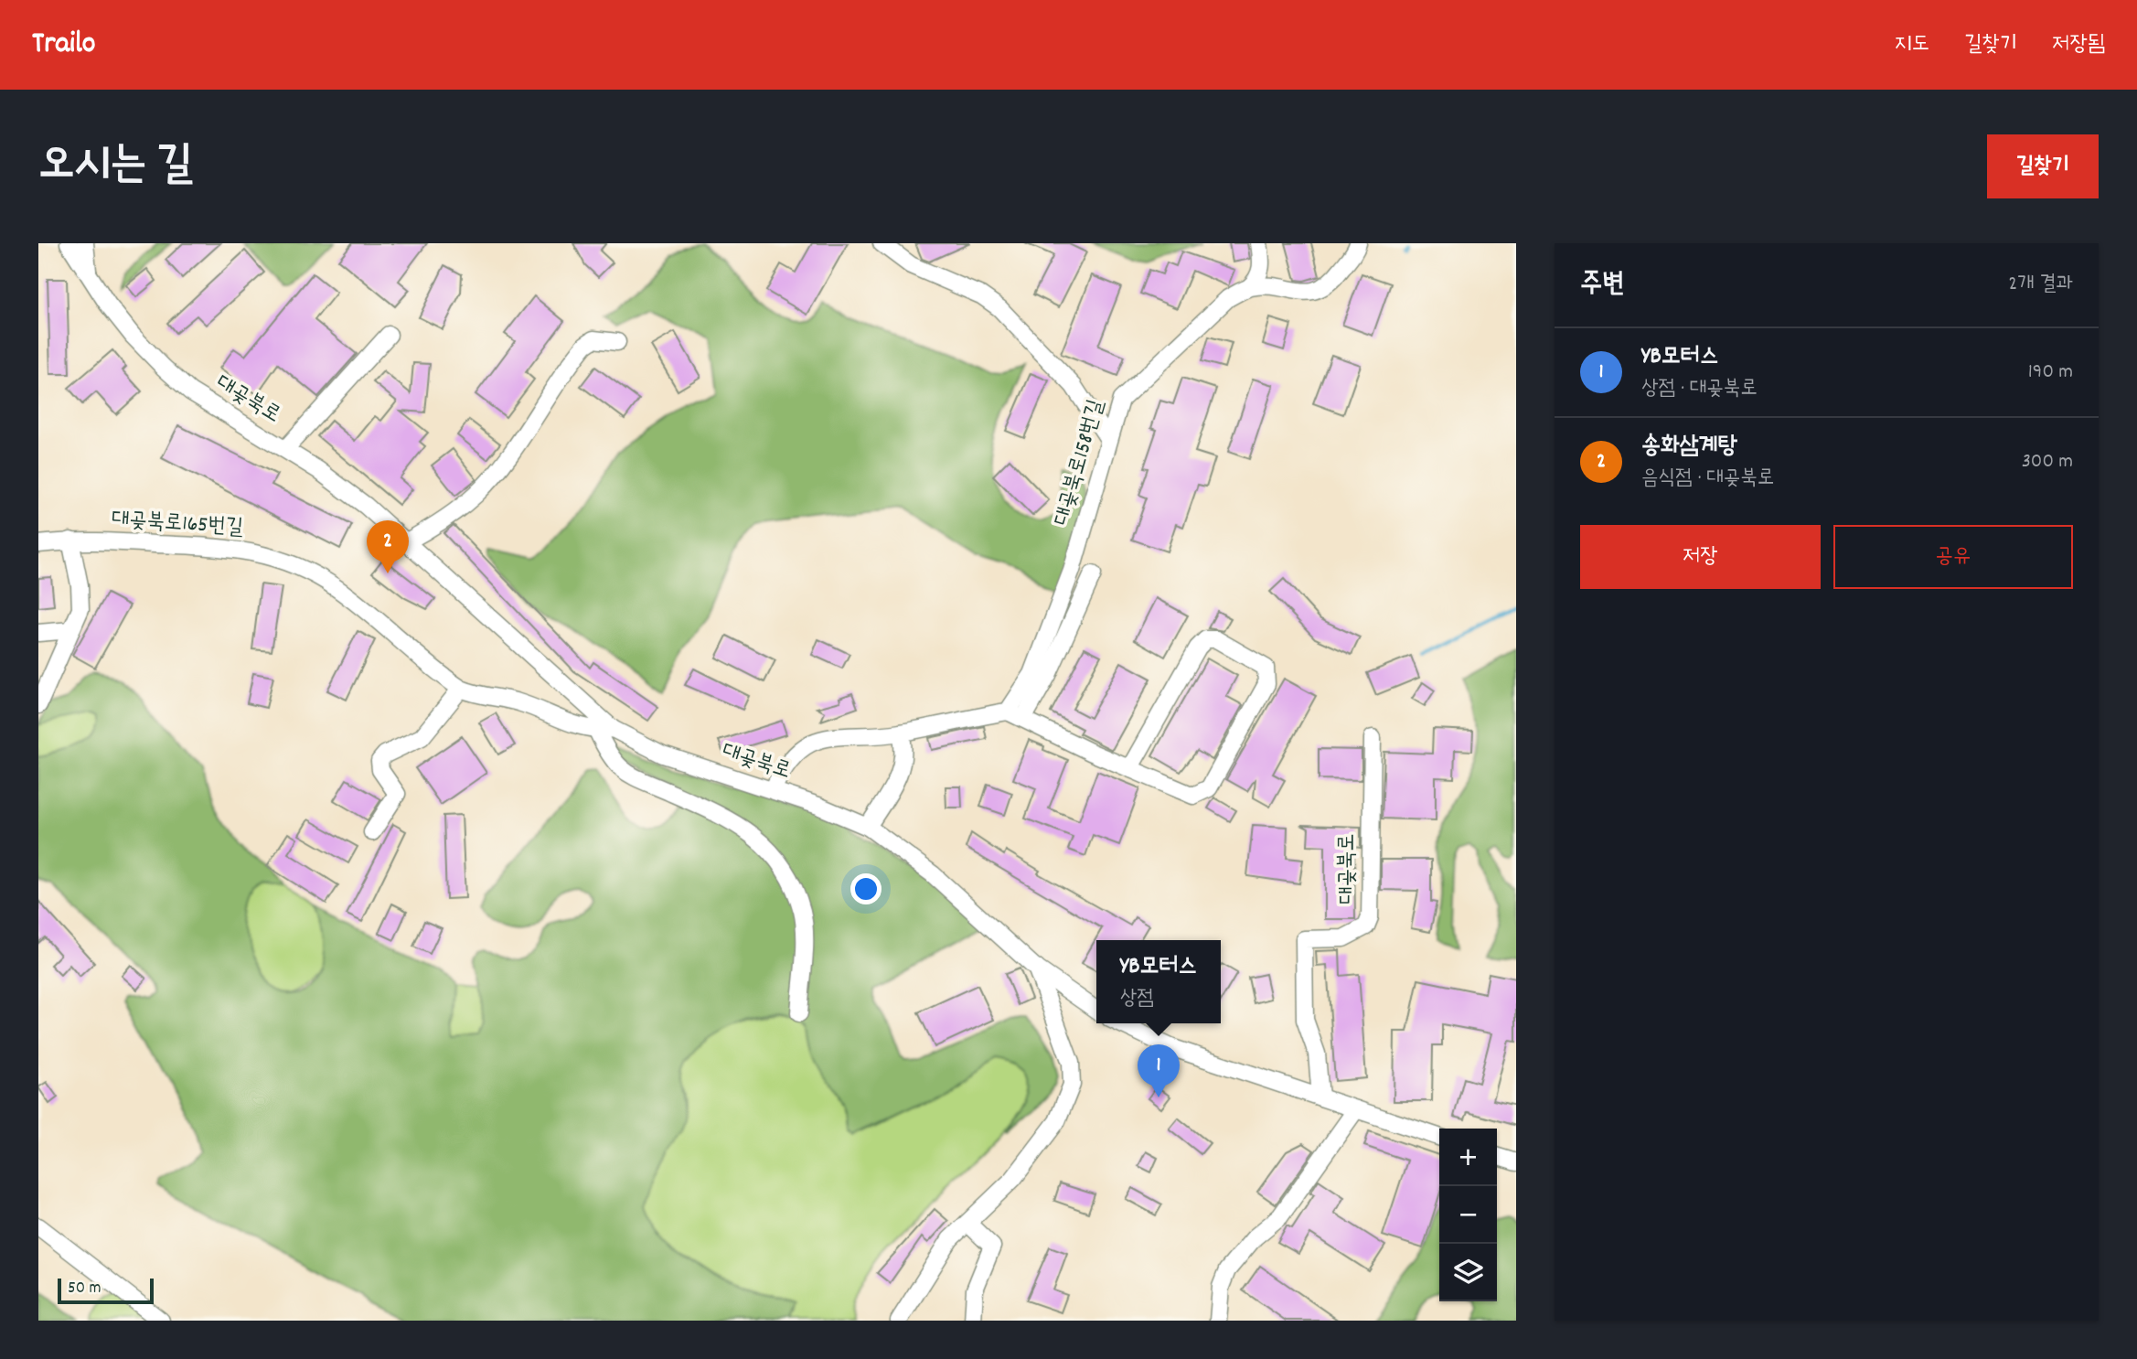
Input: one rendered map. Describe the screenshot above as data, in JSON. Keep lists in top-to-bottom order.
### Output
{
  "streets": {
    "street": ["대곶북로", "대곶북로158번길", "대곶북로165번길"]
  },
  "crossings": [
    ["대곶북로", "대곶북로165번길"]
  ],
  "scale_bar": "50 m",
  "page": {
    "header": "Trailo",
    "nav": ["지도", "길찾기", "저장됨"],
    "title": "오시는 길",
    "buttons": [
      "길찾기",
      ["저장", "공유"]
    ],
    "heading": ["주변", "2개 결과"],
    "list": [
      {
        "mark": "1",
        "name": "YB모터스",
        "note": "상점 · 대곶북로",
        "value": "190 m"
      },
      {
        "mark": "2",
        "name": "송화삼계탕",
        "note": "음식점 · 대곶북로",
        "value": "300 m"
      }
    ],
    "pins": ["2", "1"],
    "popup": ["YB모터스", "상점"],
    "map_buttons": ["+", "−"],
    "scale": "50 m"
  }
}
